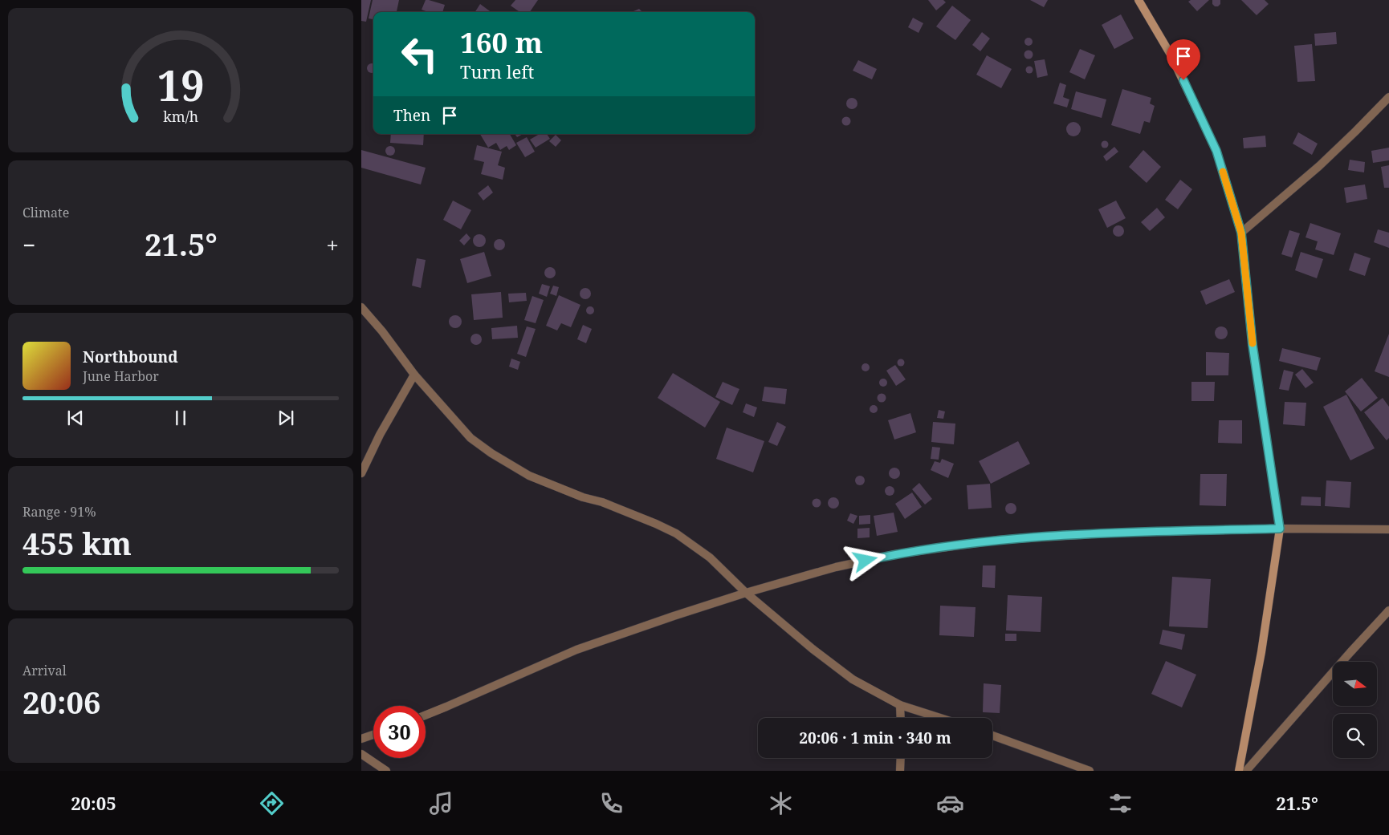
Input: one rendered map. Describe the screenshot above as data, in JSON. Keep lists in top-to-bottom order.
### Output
{
  "north": "right",
  "page": {
    "turn": ["160 m", "Turn left"],
    "then": "Then",
    "tile": [
      "Climate",
      ["Range · 91%", "455 km"],
      ["Arrival", "20:06"]
    ],
    "heat": ["−", "21.5°", "+"],
    "song": ["Northbound", "June Harbor"],
    "limit": "30",
    "trip": "20:06 · 1 min · 340 m",
    "tabs": ["20:05", "21.5°"],
    "gauge": ["19", "km/h"]
  }
}
